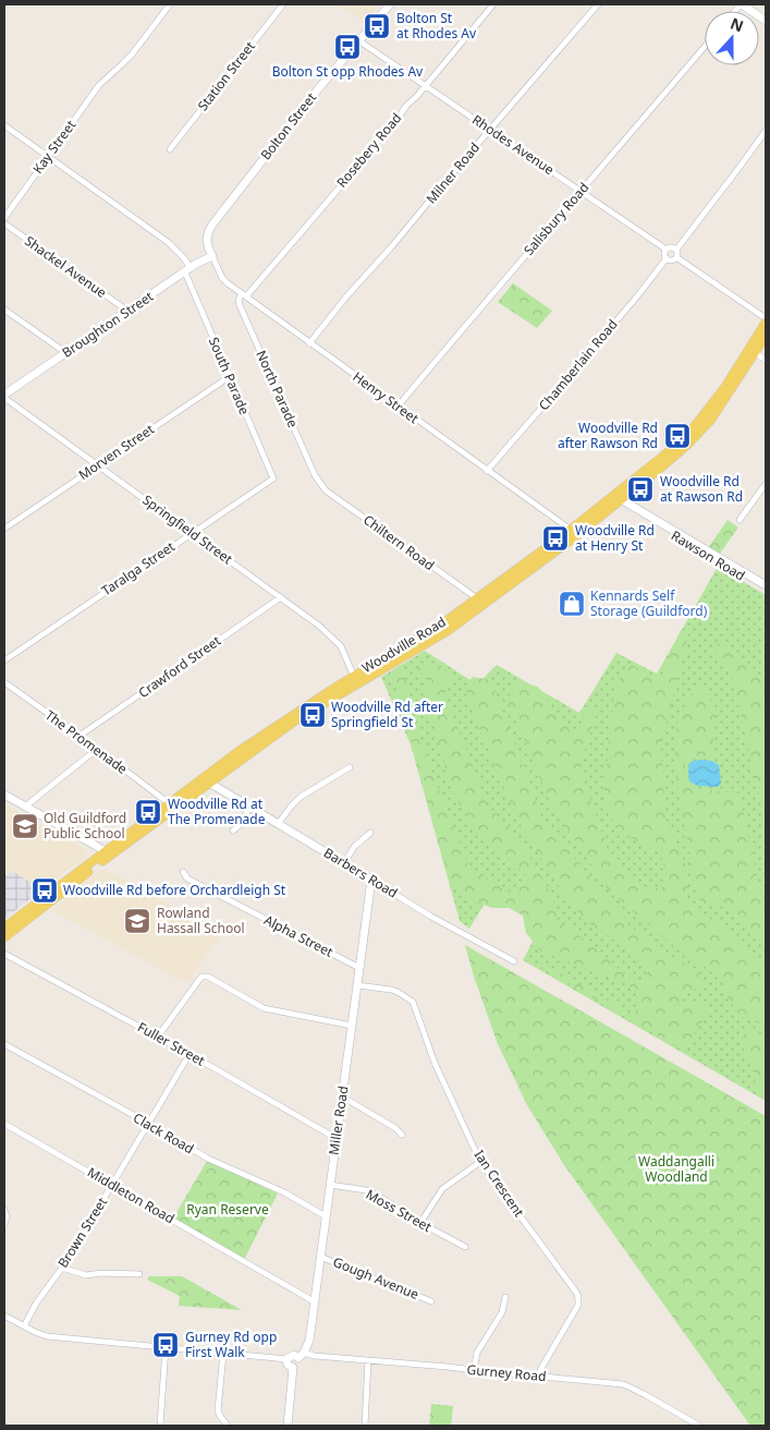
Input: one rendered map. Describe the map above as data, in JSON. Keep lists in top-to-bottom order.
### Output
{
  "streets": {
    "main road": ["Woodville Road"],
    "street": [
      "Station Street",
      "Bolton Street",
      "Rhodes Avenue",
      "Kay Street",
      "Rosebery Road",
      "Milner Road",
      "Salisbury Road",
      "Shackel Avenue",
      "Broughton Street",
      "Chamberlain Road",
      "South Parade",
      "North Parade",
      "Henry Street",
      "Morven Street",
      "Springfield Street",
      "Chiltern Road",
      "Rawson Road",
      "Taralga Street",
      "Crawford Street",
      "The Promenade",
      "Barbers Road",
      "Alpha Street",
      "Fuller Street",
      "Miller Road",
      "Clack Road",
      "Ian Crescent",
      "Middleton Road",
      "Moss Street",
      "Brown Street",
      "Gough Avenue",
      "Gurney Road"
    ]
  },
  "crossings": [
    ["Bolton Street", "Rhodes Avenue"],
    ["Bolton Street", "Broughton Street"],
    ["Bolton Street", "Henry Street"],
    ["Rhodes Avenue", "Rosebery Road"],
    ["Rhodes Avenue", "Milner Road"],
    ["Rhodes Avenue", "Salisbury Road"],
    ["Rhodes Avenue", "Chamberlain Road"],
    ["Rosebery Road", "North Parade"],
    ["Rosebery Road", "Henry Street"],
    ["Milner Road", "Henry Street"],
    ["Salisbury Road", "Henry Street"],
    ["Shackel Avenue", "Broughton Street"],
    ["Broughton Street", "South Parade"],
    ["Broughton Street", "Henry Street"],
    ["Broughton Street", "Springfield Street"],
    ["Chamberlain Road", "Henry Street"],
    ["South Parade", "Morven Street"],
    ["South Parade", "Taralga Street"],
    ["North Parade", "Henry Street"],
    ["North Parade", "Chiltern Road"],
    ["Henry Street", "Woodville Road"],
    ["Morven Street", "Springfield Street"],
    ["Springfield Street", "Taralga Street"],
    ["Springfield Street", "Woodville Road"],
    ["Springfield Street", "Crawford Street"],
    ["Chiltern Road", "Woodville Road"],
    ["Rawson Road", "Woodville Road"],
    ["Woodville Road", "The Promenade"],
    ["Woodville Road", "Barbers Road"],
    ["Crawford Street", "The Promenade"],
    ["Barbers Road", "Miller Road"],
    ["Alpha Street", "Miller Road"],
    ["Fuller Street", "Miller Road"],
    ["Fuller Street", "Brown Street"],
    ["Miller Road", "Clack Road"],
    ["Miller Road", "Ian Crescent"],
    ["Miller Road", "Middleton Road"],
    ["Miller Road", "Moss Street"],
    ["Miller Road", "Gough Avenue"],
    ["Miller Road", "Gurney Road"],
    ["Clack Road", "Brown Street"],
    ["Ian Crescent", "Gurney Road"],
    ["Middleton Road", "Brown Street"]
  ],
  "parks": ["Waddangalli Woodland", "Ryan Reserve"],
  "places": {
    "bus stop": [
      "Bolton St at Rhodes Av",
      "Bolton St opp Rhodes Av",
      "Woodville Rd after Rawson Rd",
      "Woodville Rd at Rawson Rd",
      "Woodville Rd at Henry St",
      "Woodville Rd after Springfield St",
      "Woodville Rd at The Promenade",
      "Woodville Rd before Orchardleigh St",
      "Gurney Rd opp First Walk"
    ],
    "shop": ["Kennards Self Storage (Guildford)"],
    "school or university": ["Old Guildford Public School", "Rowland Hassall School"]
  },
  "north": "top"
}
